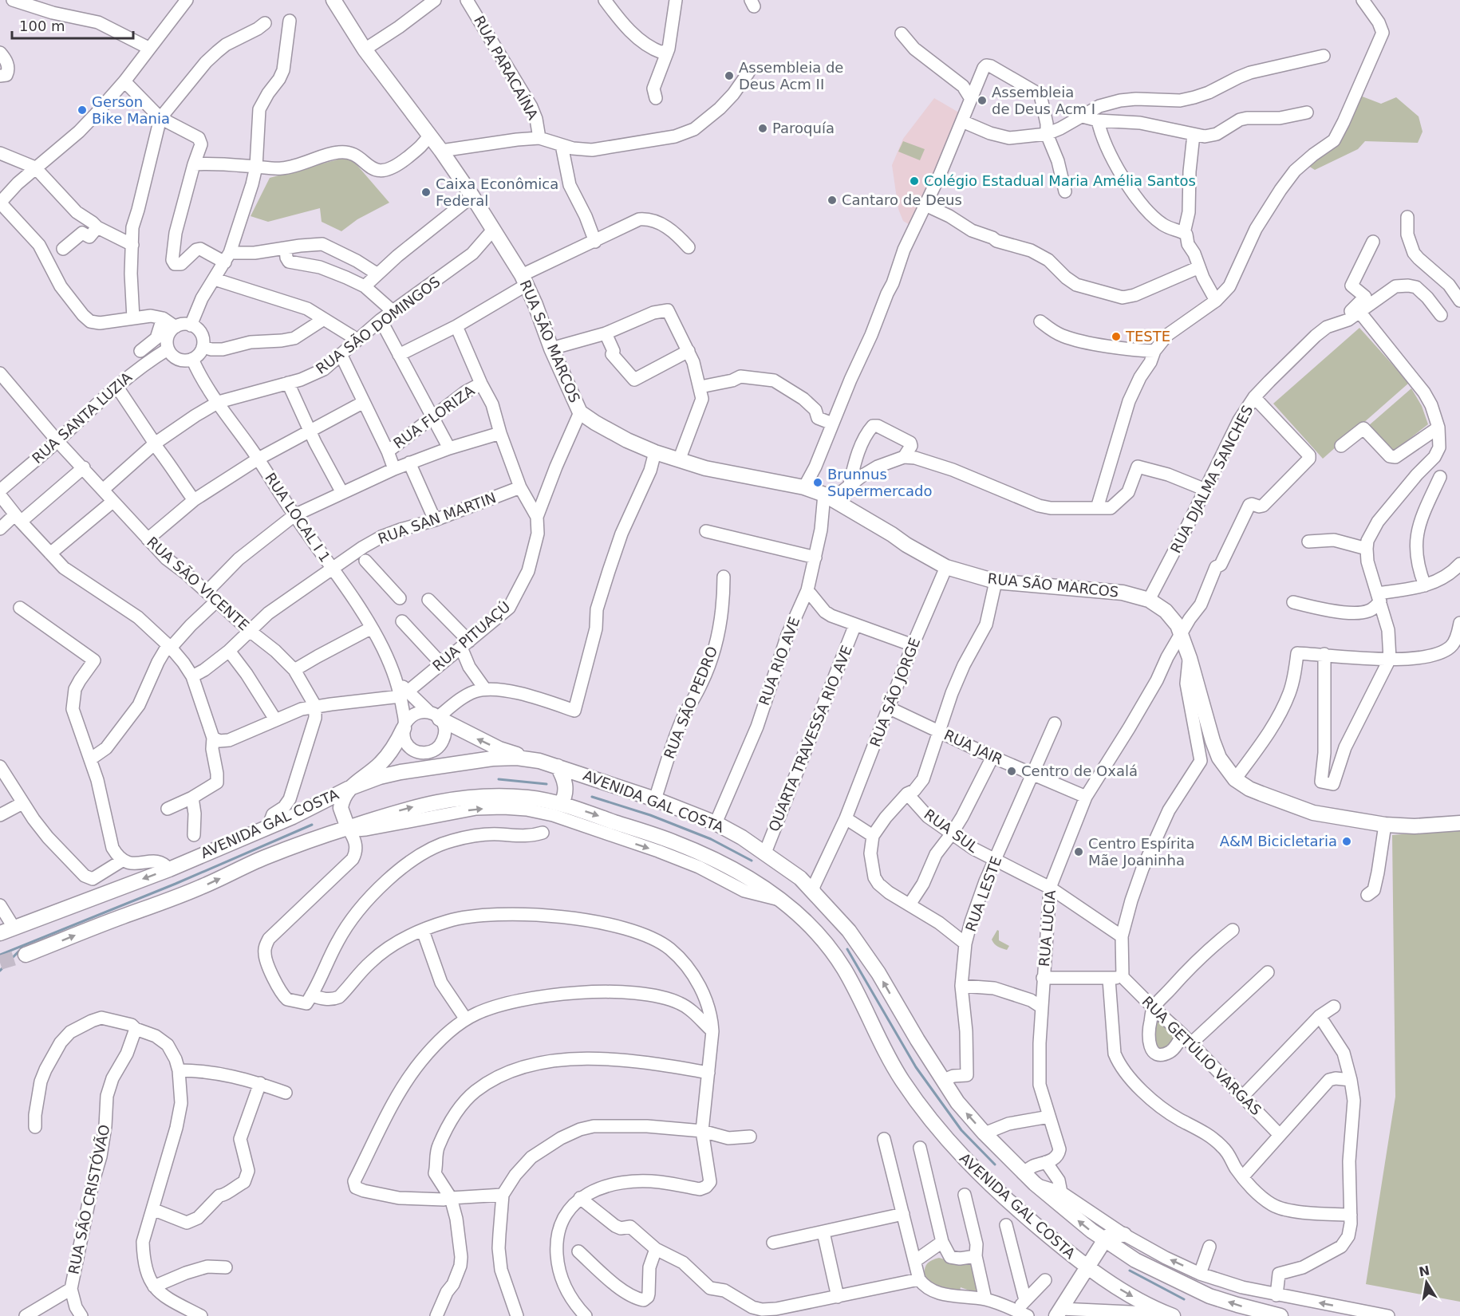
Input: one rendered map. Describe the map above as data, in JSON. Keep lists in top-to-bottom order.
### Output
{
  "streets": {
    "main road": ["RUA SÃO MARCOS", "AVENIDA GAL COSTA"],
    "street": [
      "RUA PARACAÍNA",
      "RUA SÃO DOMINGOS",
      "RUA FLORIZA",
      "RUA SANTA LUZIA",
      "RUA DJALMA SANCHES",
      "RUA LOCAL I 1",
      "RUA SAN MARTIN",
      "RUA SÃO VICENTE",
      "RUA PITUAÇÚ",
      "RUA RIO AVE",
      "RUA SÃO JORGE",
      "RUA SÃO PEDRO",
      "QUARTA TRAVESSA RIO AVE",
      "RUA JAIR",
      "RUA SUL",
      "RUA LESTE",
      "RUA LUCIA",
      "RUA GETÚLIO VARGAS",
      "RUA SÃO CRISTÓVÃO"
    ]
  },
  "crossings": [
    ["RUA SÃO DOMINGOS", "RUA SÃO MARCOS"],
    ["RUA SÃO DOMINGOS", "RUA LOCAL I 1"],
    ["RUA SÃO MARCOS", "RUA DJALMA SANCHES"],
    ["RUA SÃO MARCOS", "RUA PITUAÇÚ"],
    ["RUA SÃO MARCOS", "RUA RIO AVE"],
    ["RUA SÃO MARCOS", "RUA SÃO JORGE"],
    ["RUA SÃO MARCOS", "RUA LUCIA"],
    ["RUA SANTA LUZIA", "RUA LOCAL I 1"],
    ["RUA SANTA LUZIA", "RUA SÃO VICENTE"],
    ["RUA DJALMA SANCHES", "RUA LUCIA"],
    ["RUA LOCAL I 1", "RUA SAN MARTIN"],
    ["RUA LOCAL I 1", "RUA PITUAÇÚ"],
    ["RUA SAN MARTIN", "RUA SÃO VICENTE"],
    ["RUA RIO AVE", "AVENIDA GAL COSTA"],
    ["RUA SÃO JORGE", "RUA JAIR"],
    ["RUA SÃO JORGE", "AVENIDA GAL COSTA"],
    ["RUA SÃO PEDRO", "AVENIDA GAL COSTA"],
    ["QUARTA TRAVESSA RIO AVE", "AVENIDA GAL COSTA"],
    ["RUA JAIR", "RUA LESTE"],
    ["RUA JAIR", "RUA LUCIA"],
    ["AVENIDA GAL COSTA", "RUA LESTE"],
    ["AVENIDA GAL COSTA", "RUA LUCIA"],
    ["RUA SUL", "RUA LESTE"],
    ["RUA SUL", "RUA LUCIA"]
  ],
  "places": [
    "Assembleia de Deus Acm II",
    "Assembleia de Deus Acm I",
    "Gerson Bike Mania",
    "Paroquía",
    "Colégio Estadual Maria Amélia Santos",
    "Caixa Econômica Federal",
    "Cantaro de Deus",
    "TESTE",
    "Brunnus Supermercado",
    "Centro de Oxalá",
    "A&M Bicicletaria",
    "Centro Espírita Mãe Joaninha"
  ],
  "scale_bar": "100 m",
  "north": "top"
}
